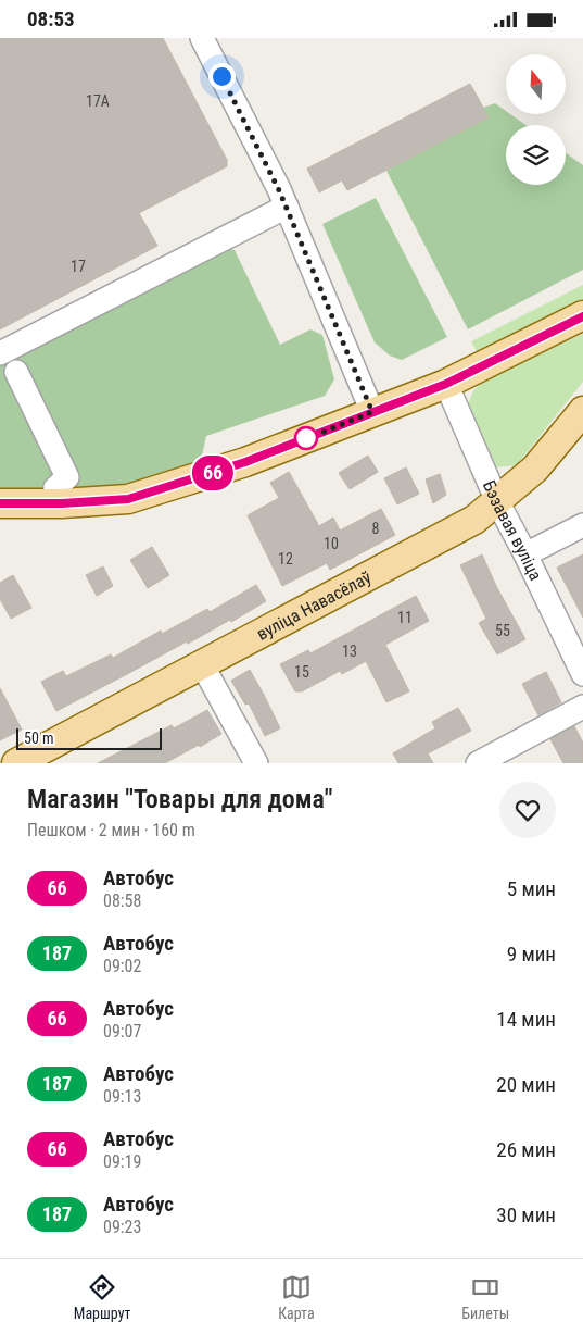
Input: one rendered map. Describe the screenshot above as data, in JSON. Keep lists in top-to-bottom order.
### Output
{
  "streets": {
    "main road": ["вуліца Навасёлаў"],
    "street": ["Бэзавая вуліца"]
  },
  "crossings": [
    ["Бэзавая вуліца", "вуліца Навасёлаў"]
  ],
  "lines": ["bus line 66"],
  "house_numbers": [
    "17А",
    "17",
    "8",
    "10",
    "12",
    "11",
    "55",
    "13",
    "15"
  ],
  "scale_bar": "50 m",
  "north": "top",
  "page": {
    "status": "08:53",
    "on_map": "66",
    "scale": "50 m",
    "heading": ["Магазин \"Товары для дома\"", "Пешком · 2 мин · 160 m"],
    "list": [
      {
        "mark": "66",
        "name": "Автобус",
        "note": "08:58",
        "value": "5 мин"
      },
      {
        "mark": "187",
        "name": "Автобус",
        "note": "09:02",
        "value": "9 мин"
      },
      {
        "mark": "66",
        "name": "Автобус",
        "note": "09:07",
        "value": "14 мин"
      },
      {
        "mark": "187",
        "name": "Автобус",
        "note": "09:13",
        "value": "20 мин"
      },
      {
        "mark": "66",
        "name": "Автобус",
        "note": "09:19",
        "value": "26 мин"
      },
      {
        "mark": "187",
        "name": "Автобус",
        "note": "09:23",
        "value": "30 мин"
      }
    ],
    "tabs": ["Маршрут", "Карта", "Билеты"]
  }
}
